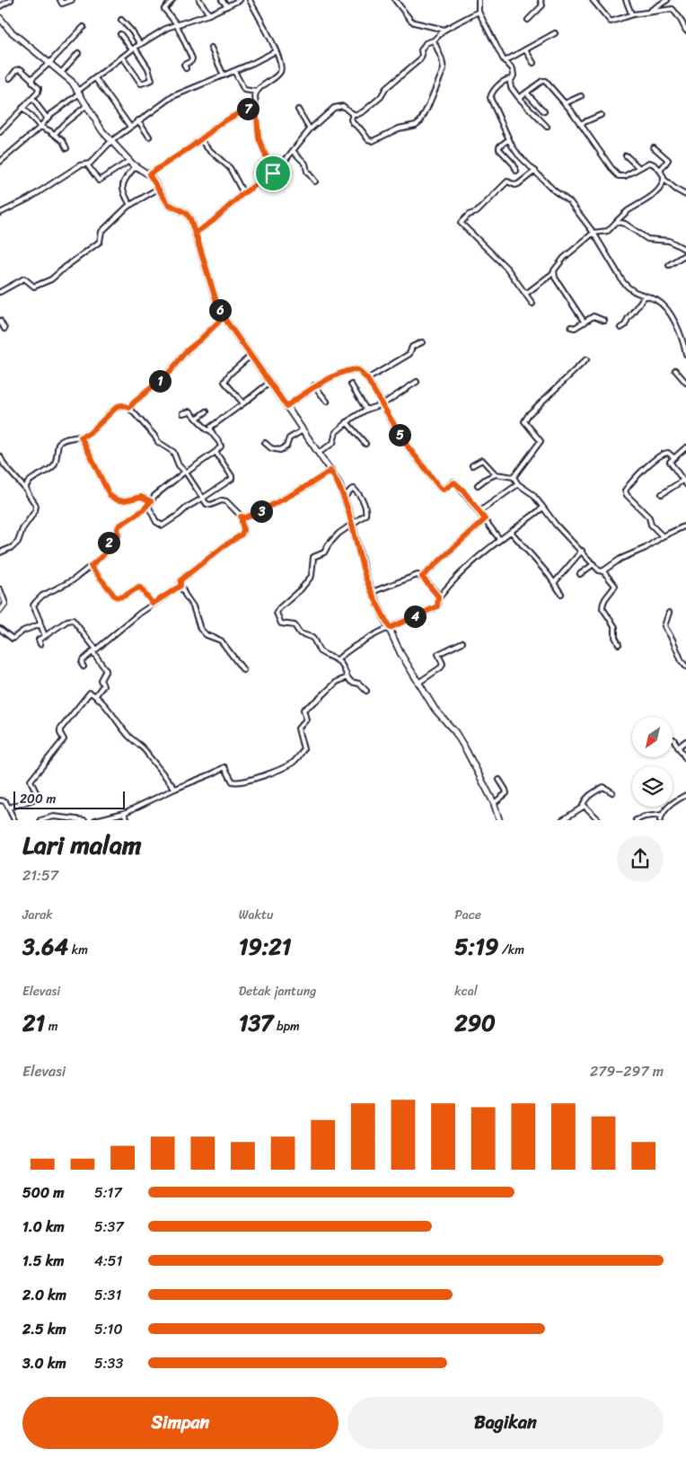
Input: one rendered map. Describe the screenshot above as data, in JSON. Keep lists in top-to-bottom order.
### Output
{
  "scale_bar": "200 m",
  "north": "bottom left",
  "page": {
    "pins": [
      "7",
      "6",
      "1",
      "5",
      "3",
      "2",
      "4"
    ],
    "scale": "200 m",
    "heading": ["Lari malam", "21:57"],
    "stats": [
      ["Jarak", "3.64 km"],
      ["Waktu", "19:21"],
      ["Pace", "5:19 /km"],
      ["Elevasi", "21 m"],
      ["Detak jantung", "137 bpm"],
      ["kcal", "290"]
    ],
    "chart": ["Elevasi", "279–297 m"],
    "list": [
      {
        "name": "500 m",
        "note": "5:17"
      },
      {
        "name": "1.0 km",
        "note": "5:37"
      },
      {
        "name": "1.5 km",
        "note": "4:51"
      },
      {
        "name": "2.0 km",
        "note": "5:31"
      },
      {
        "name": "2.5 km",
        "note": "5:10"
      },
      {
        "name": "3.0 km",
        "note": "5:33"
      }
    ],
    "buttons": ["Simpan", "Bagikan"]
  }
}
